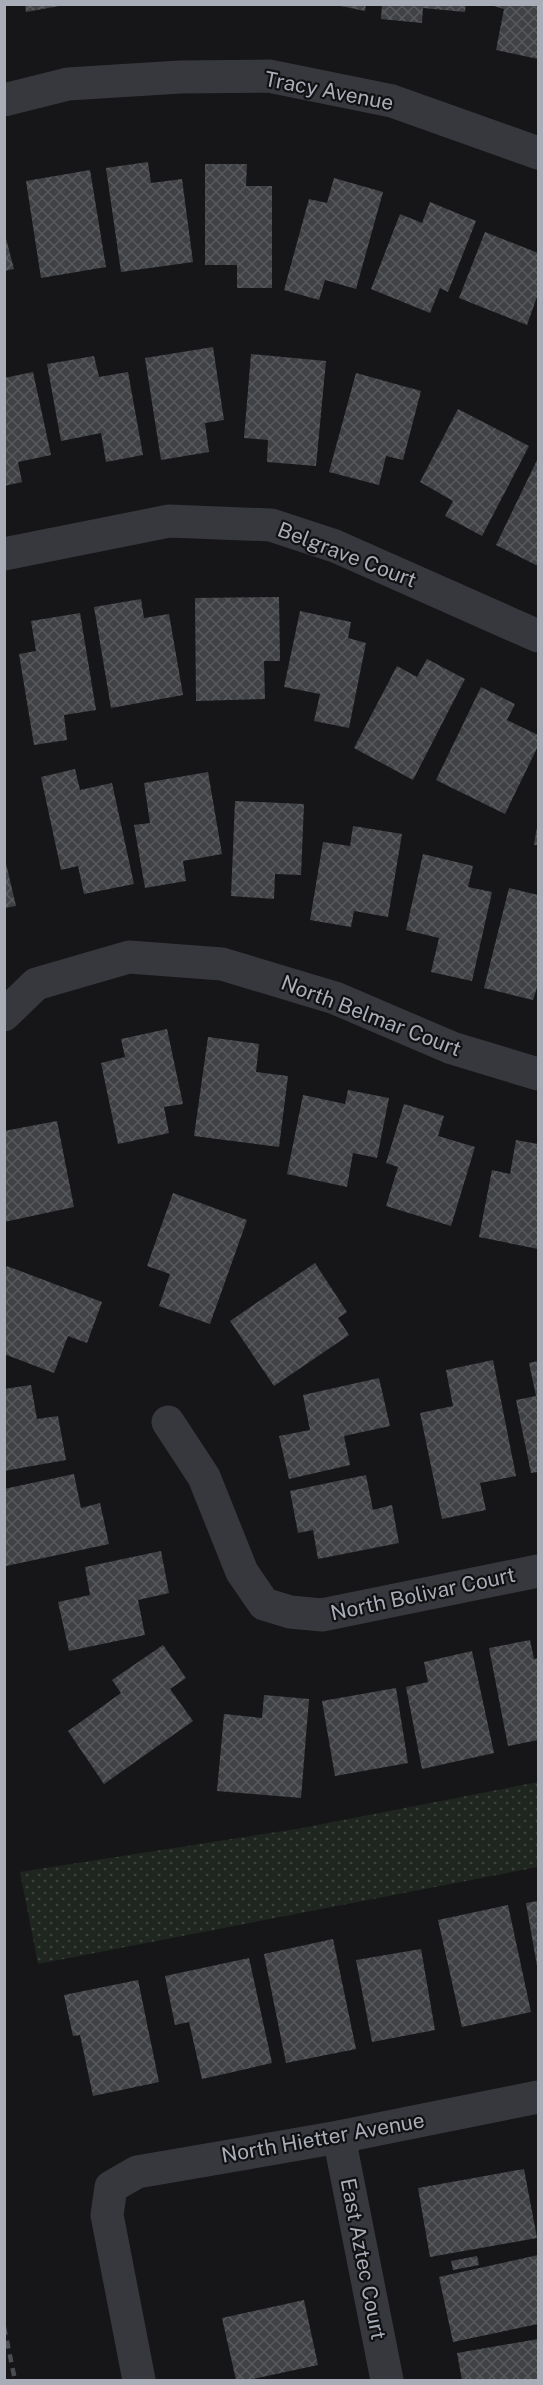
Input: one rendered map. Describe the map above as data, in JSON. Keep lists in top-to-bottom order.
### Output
{
  "streets": {
    "street": [
      "Tracy Avenue",
      "Belgrave Court",
      "North Belmar Court",
      "North Bolivar Court",
      "North Hietter Avenue",
      "East Aztec Court"
    ]
  },
  "crossings": [
    ["North Hietter Avenue", "East Aztec Court"]
  ]
}
